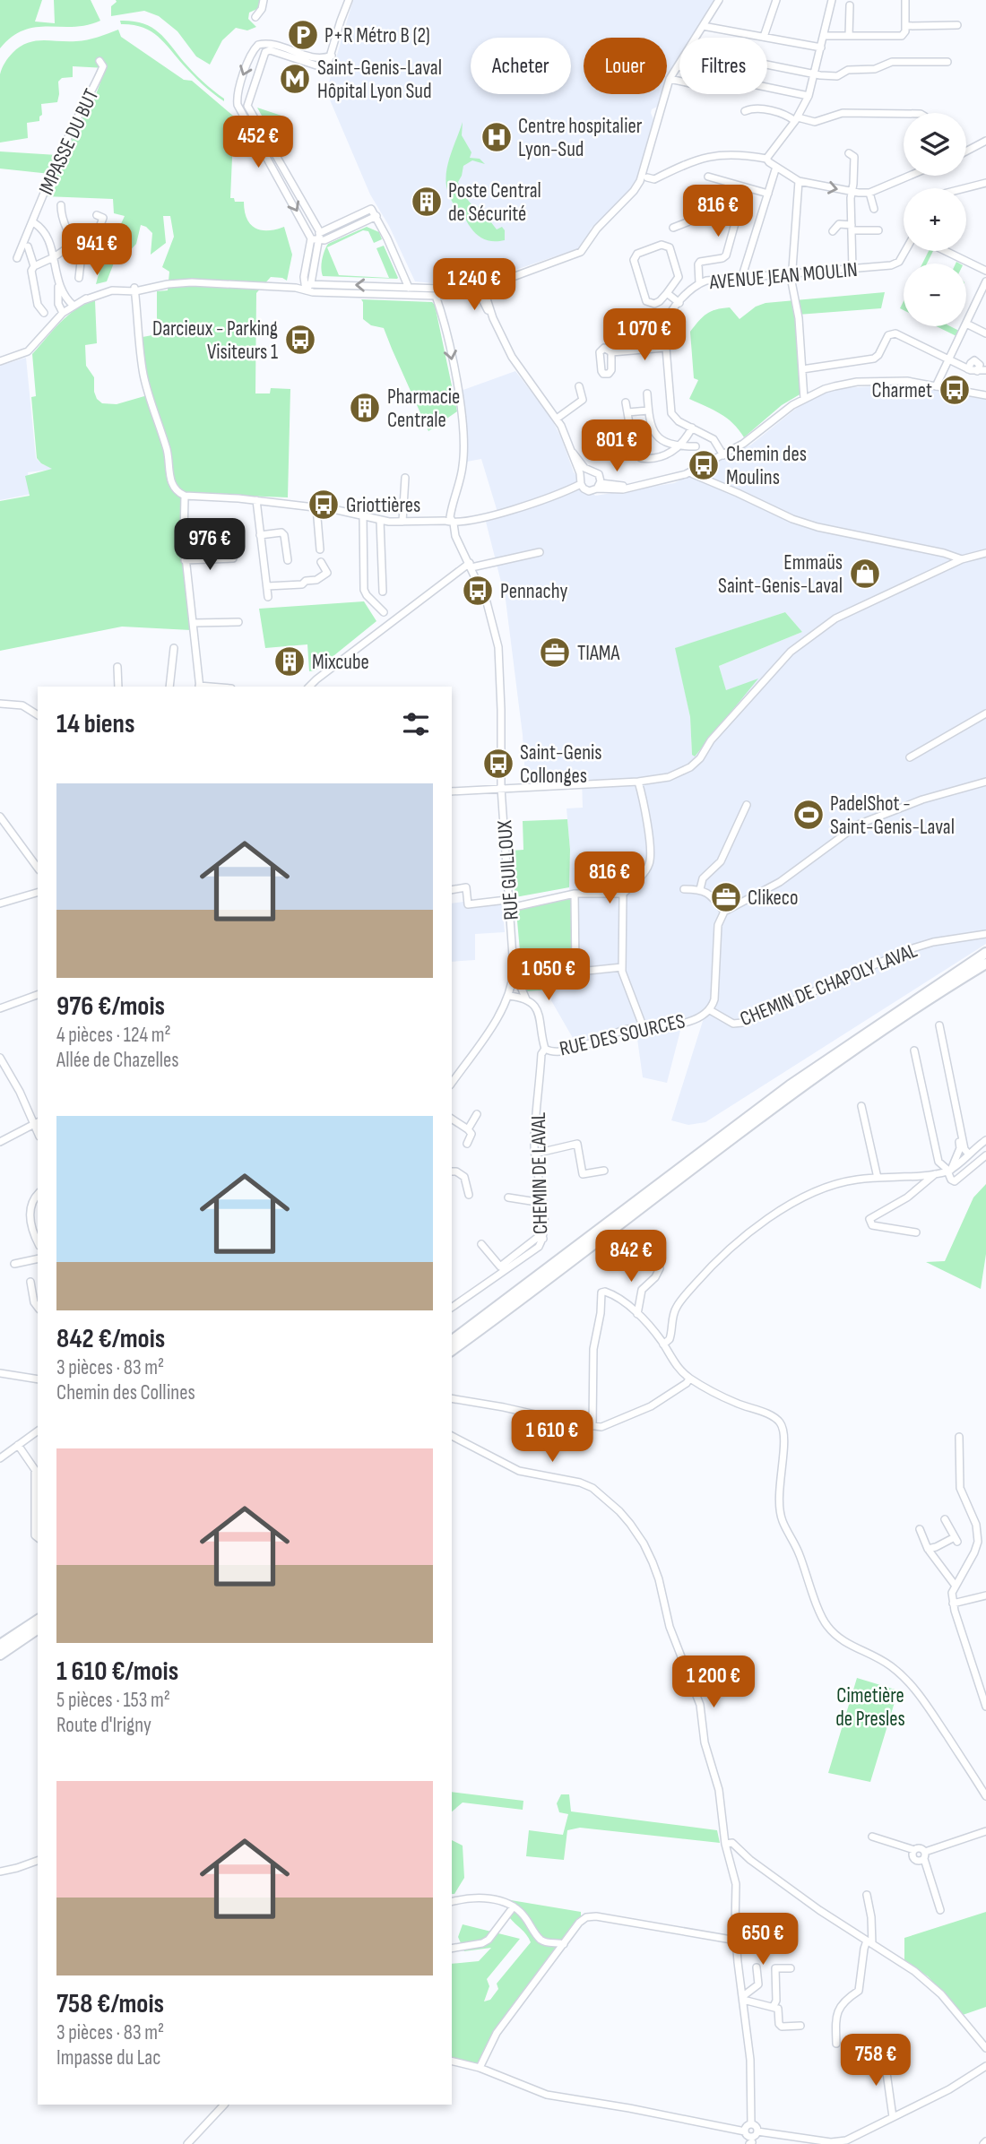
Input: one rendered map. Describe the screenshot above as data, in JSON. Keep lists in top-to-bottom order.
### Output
{
  "streets": {
    "street": [
      "IMPASSE DU BUT",
      "AVENUE JEAN MOULIN",
      "RUE GUILLOUX",
      "CHEMIN DE CHAPOLY LAVAL",
      "RUE DES SOURCES",
      "CHEMIN DE LAVAL"
    ]
  },
  "crossings": [
    ["RUE GUILLOUX", "CHEMIN DE LAVAL"],
    ["CHEMIN DE CHAPOLY LAVAL", "RUE DES SOURCES"],
    ["RUE DES SOURCES", "CHEMIN DE LAVAL"]
  ],
  "parks": ["Cimetière de Presles"],
  "places": {
    "parking": ["P+R Métro B (2)"],
    "metro station": ["Saint-Genis-Laval Hôpital Lyon Sud"],
    "hospital": ["Centre hospitalier Lyon-Sud"],
    "building": ["Poste Central de Sécurité", "Pharmacie Centrale", "Mixcube"],
    "bus stop": [
      "Darcieux - Parking Visiteurs 1",
      "Charmet",
      "Chemin des Moulins",
      "Griottières",
      "Pennachy",
      "Saint-Genis Collonges"
    ],
    "shop": ["Emmaüs Saint-Genis-Laval"],
    "office": ["TIAMA", "Clikeco"],
    "sports": ["PadelShot - Saint-Genis-Laval"]
  },
  "page": {
    "chip": ["Acheter", "Louer", "Filtres"],
    "map_buttons": ["+", "−"],
    "price": [
      "452 €",
      "816 €",
      "941 €",
      "1 240 €",
      "1 070 €",
      "801 €",
      "976 €",
      "816 €",
      "1 050 €",
      "842 €",
      "1 610 €",
      "1 200 €",
      "650 €",
      "758 €"
    ],
    "heading": "14 biens",
    "list": [
      {
        "name": "976 €/mois",
        "note": "4 pièces · 124 m² · Allée de Chazelles"
      },
      {
        "name": "842 €/mois",
        "note": "3 pièces · 83 m² · Chemin des Collines"
      },
      {
        "name": "1 610 €/mois",
        "note": "5 pièces · 153 m² · Route d'Irigny"
      },
      {
        "name": "758 €/mois",
        "note": "3 pièces · 83 m² · Impasse du Lac"
      }
    ]
  }
}
